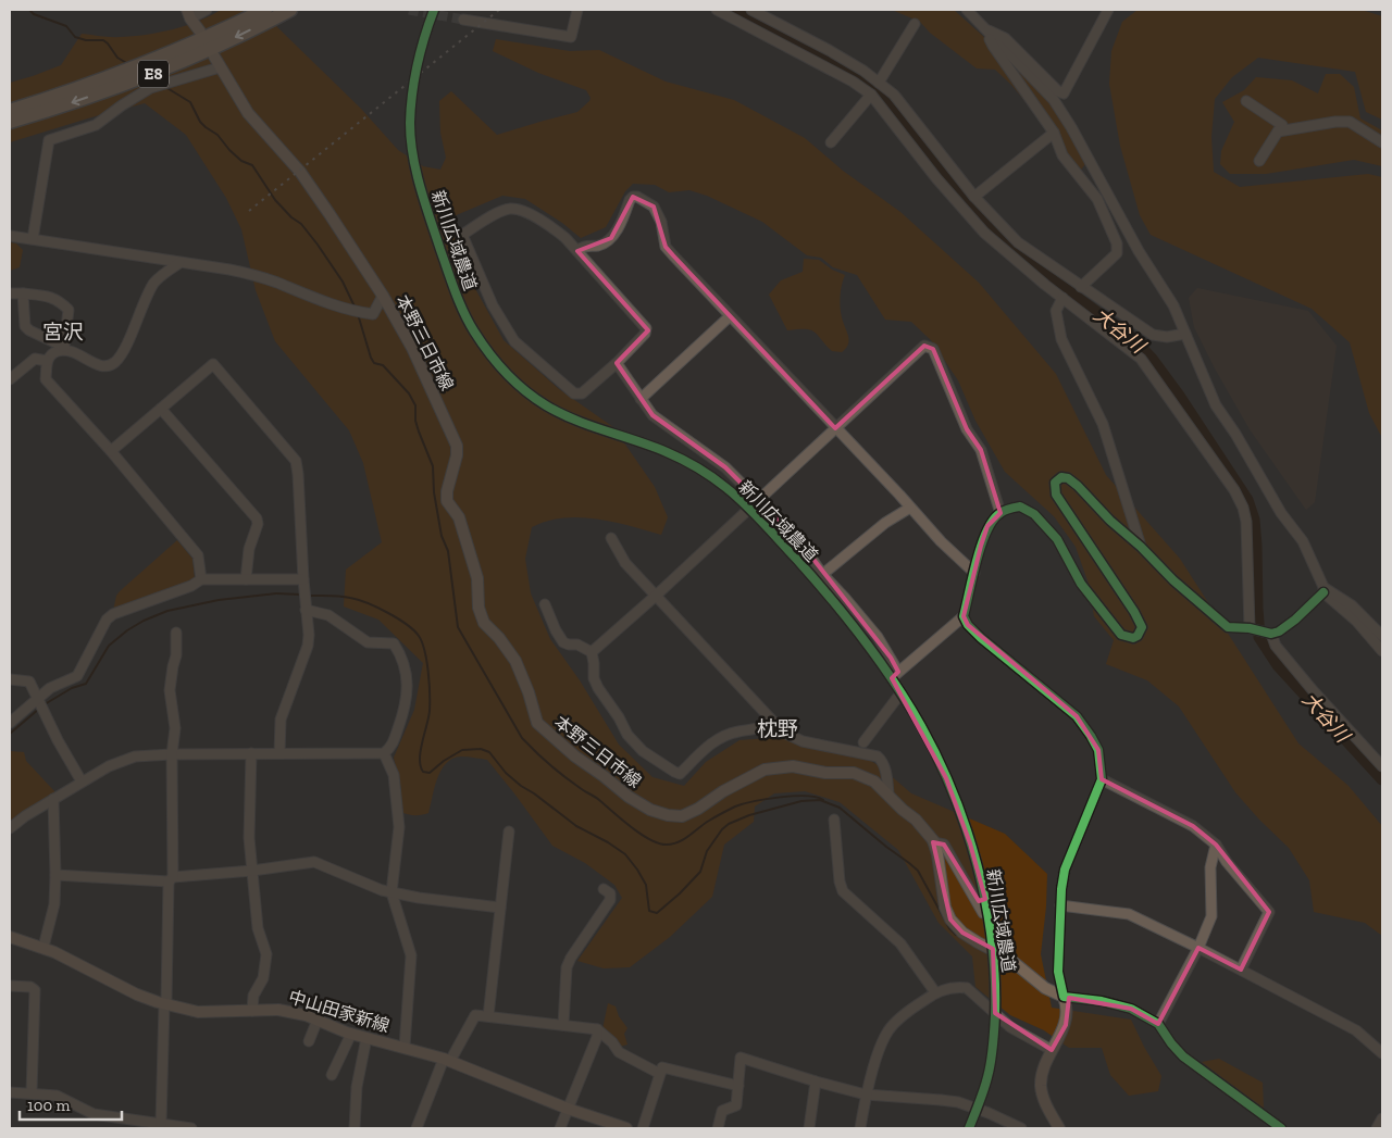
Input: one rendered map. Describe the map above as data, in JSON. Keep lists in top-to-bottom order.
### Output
{
  "streets": {
    "highway": ["E8"],
    "main road": ["本野三日市線", "中山田家新線"],
    "street": ["新川広域農道"]
  },
  "crossings": [
    ["新川広域農道", "本野三日市線"]
  ],
  "districts": ["宮沢", "枕野"],
  "water": ["大谷川"],
  "scale_bar": "100 m"
}
